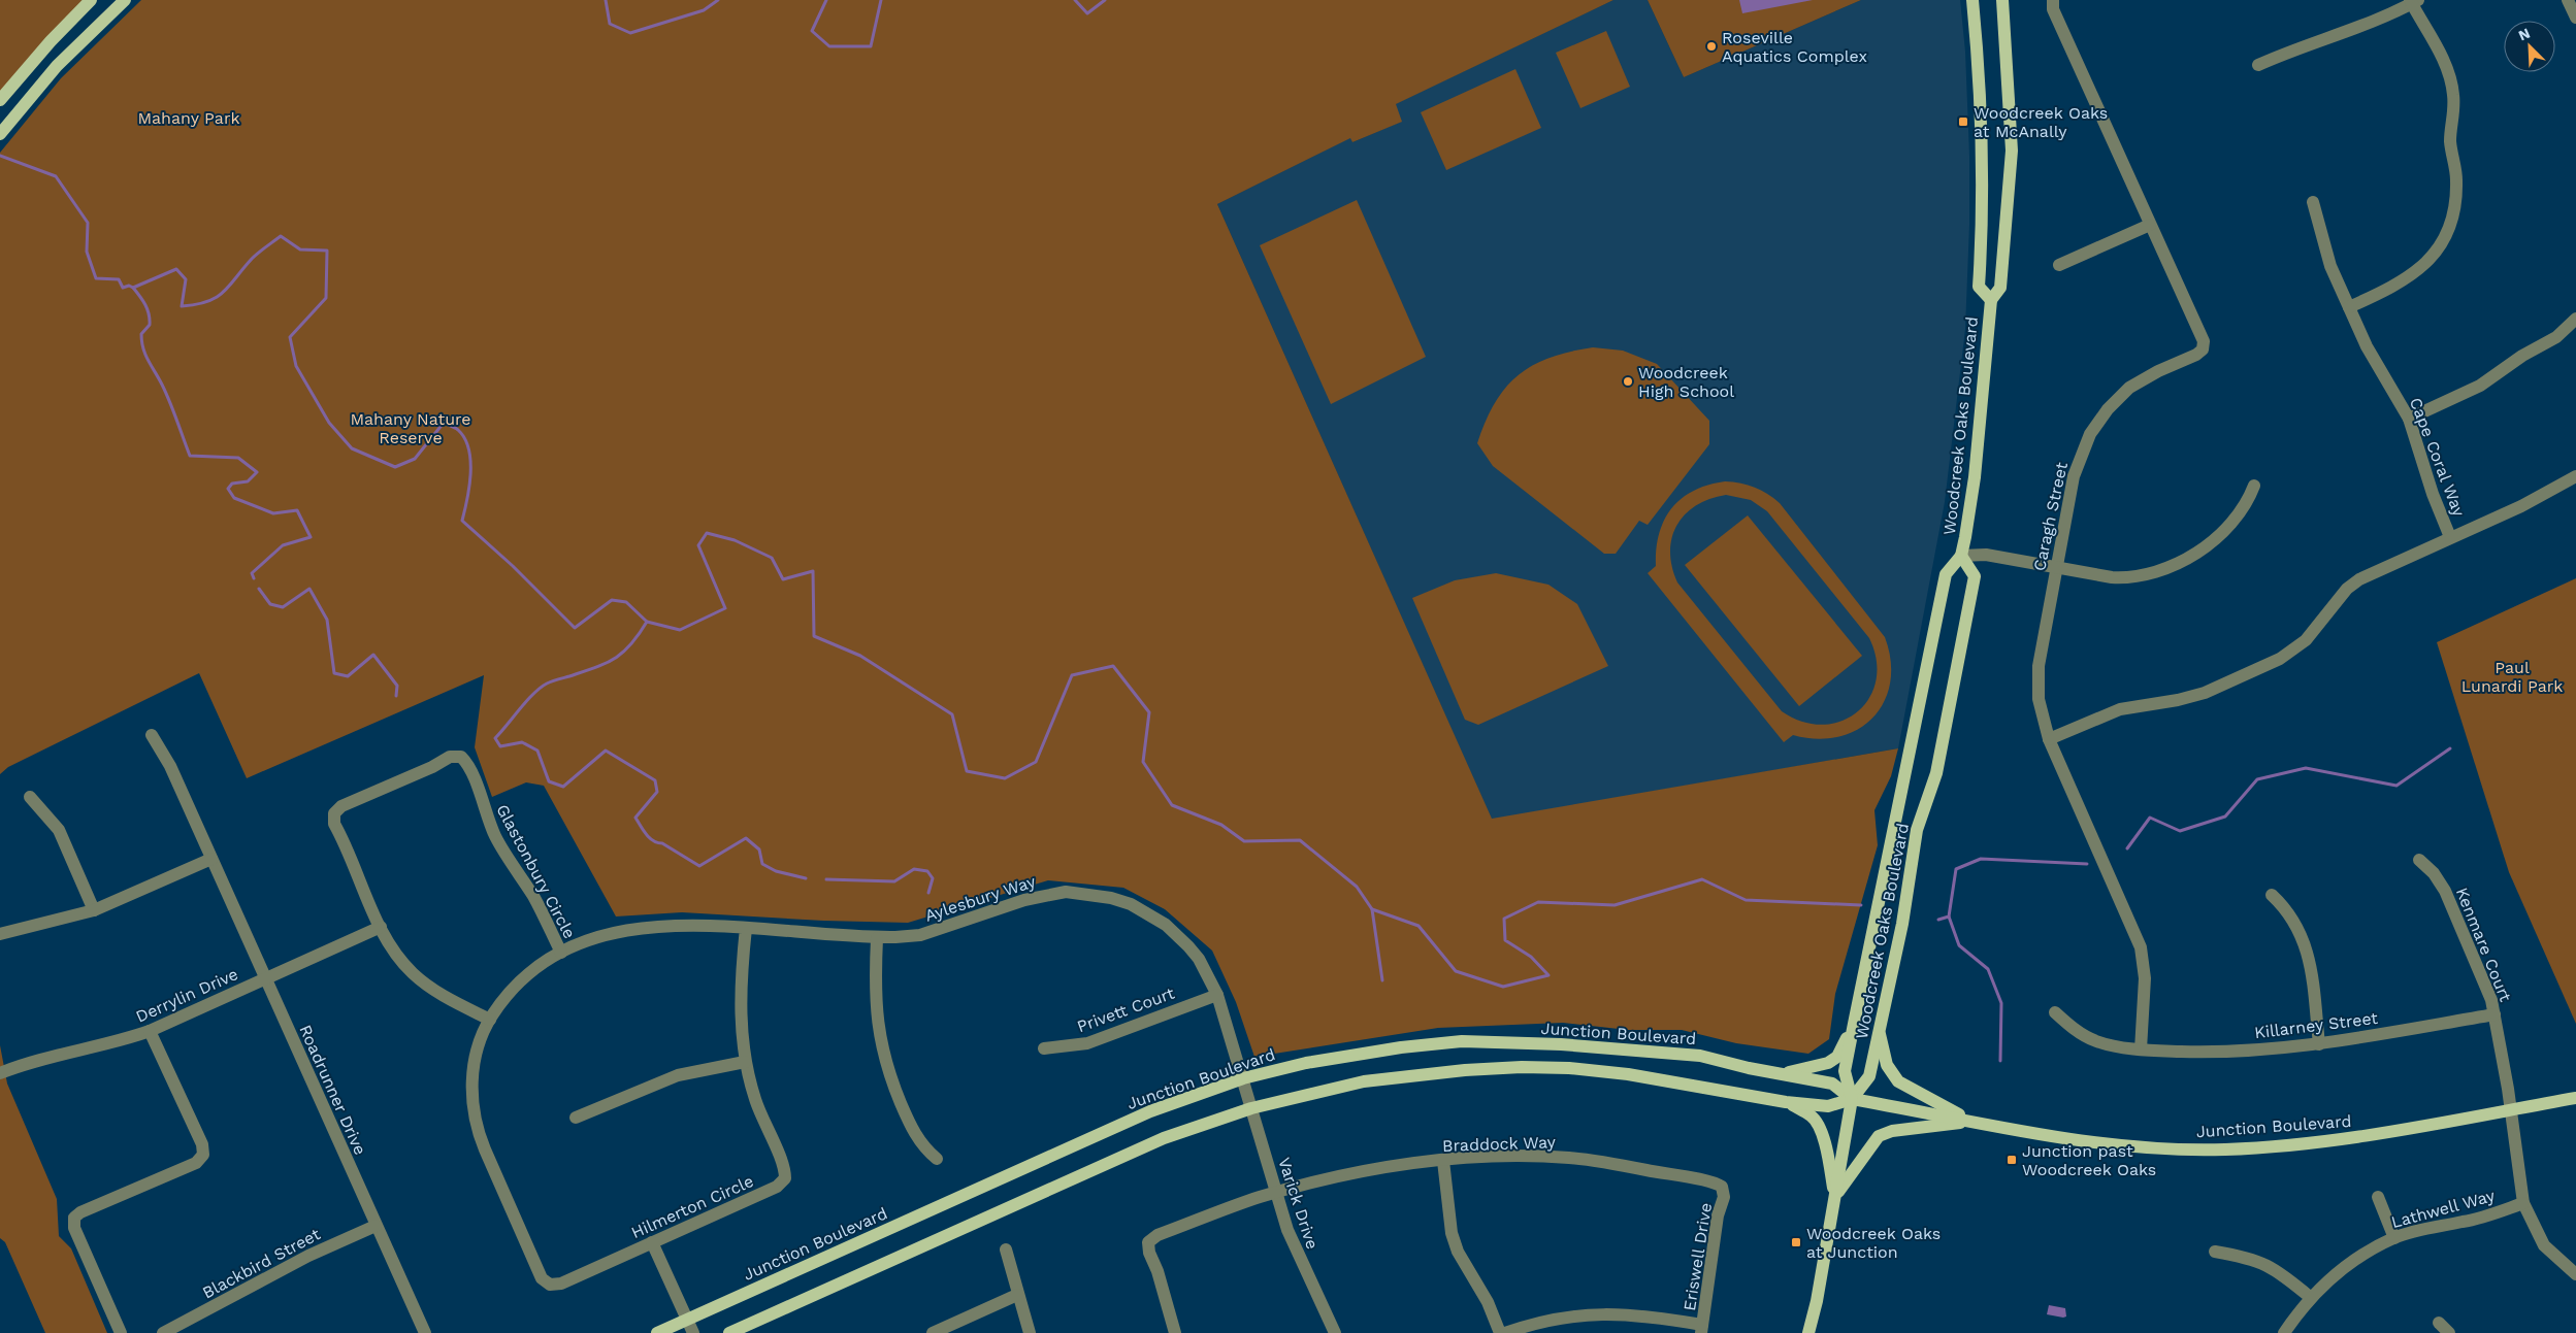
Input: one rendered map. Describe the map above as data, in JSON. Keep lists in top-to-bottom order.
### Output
{
  "streets": {
    "main road": ["Woodcreek Oaks Boulevard", "Junction Boulevard"],
    "street": [
      "Cape Coral Way",
      "Caragh Street",
      "Glastonbury Circle",
      "Aylesbury Way",
      "Kenmare Court",
      "Derrylin Drive",
      "Privett Court",
      "Killarney Street",
      "Roadrunner Drive",
      "Braddock Way",
      "Varick Drive",
      "Hilmerton Circle",
      "Lathwell Way",
      "Eriswell Drive",
      "Blackbird Street"
    ]
  },
  "crossings": [
    ["Woodcreek Oaks Boulevard", "Junction Boulevard"],
    ["Caragh Street", "Killarney Street"],
    ["Glastonbury Circle", "Derrylin Drive"],
    ["Glastonbury Circle", "Hilmerton Circle"],
    ["Aylesbury Way", "Privett Court"],
    ["Aylesbury Way", "Junction Boulevard"],
    ["Aylesbury Way", "Varick Drive"],
    ["Aylesbury Way", "Hilmerton Circle"],
    ["Kenmare Court", "Killarney Street"],
    ["Kenmare Court", "Junction Boulevard"],
    ["Kenmare Court", "Lathwell Way"],
    ["Derrylin Drive", "Roadrunner Drive"],
    ["Junction Boulevard", "Varick Drive"],
    ["Roadrunner Drive", "Blackbird Street"],
    ["Braddock Way", "Varick Drive"],
    ["Braddock Way", "Eriswell Drive"]
  ],
  "parks": ["Mahany Park", "Mahany Nature Reserve", "Paul Lunardi Park"],
  "places": {
    "other": ["Roseville Aquatics Complex", "Woodcreek High School"],
    "transit": ["Woodcreek Oaks at McAnally", "Junction past Woodcreek Oaks", "Woodcreek Oaks at Junction"]
  },
  "north": "top left"
}
